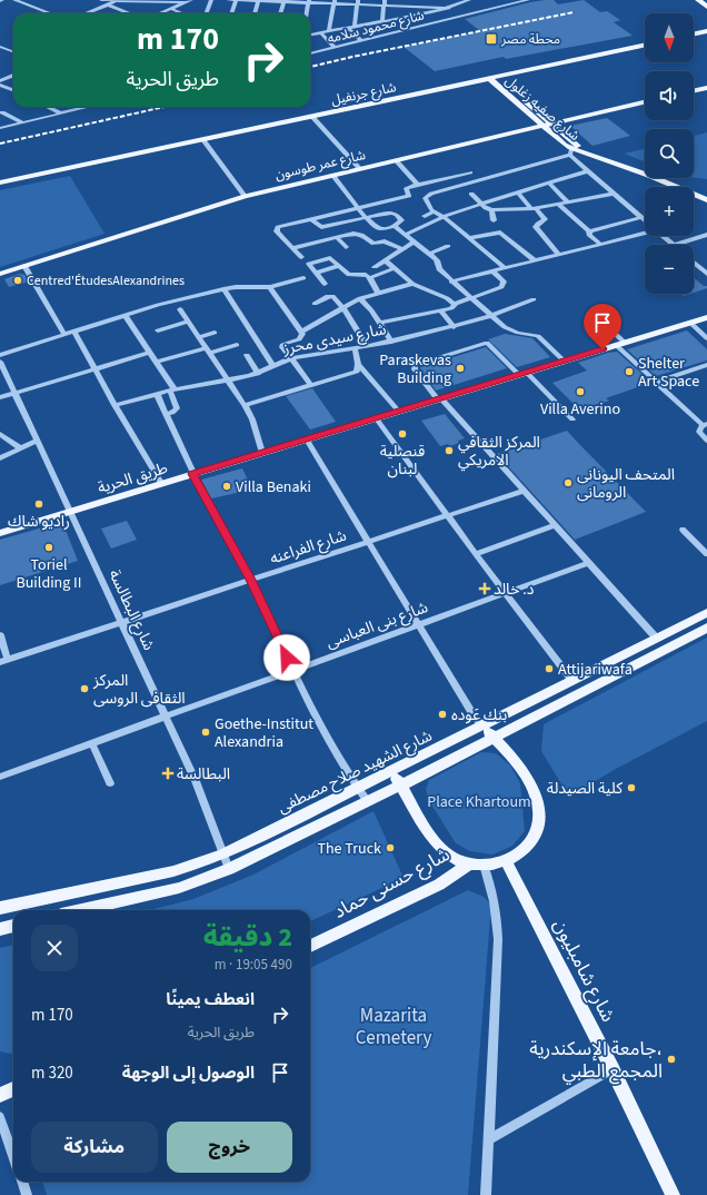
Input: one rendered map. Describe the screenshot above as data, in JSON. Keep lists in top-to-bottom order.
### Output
{
  "streets": {
    "main road": [
      "شارع جرنفيل",
      "شارع صفيه زغلول",
      "شارع عمر طوسون",
      "طريق الحرية",
      "شارع الشهيد صلاح مصطفى",
      "شارع حسنى حماد",
      "شارع شامبليون"
    ],
    "street": [
      "شارع محمود سلامه",
      "شارع سيدى محرز",
      "شارع الفراعنه",
      "شارع البطالسة",
      "شارع بنى العباسى"
    ]
  },
  "crossings": [
    ["شارع جرنفيل", "شارع صفيه زغلول"],
    ["شارع صفيه زغلول", "شارع عمر طوسون"],
    ["طريق الحرية", "شارع البطالسة"],
    ["شارع الفراعنه", "شارع البطالسة"],
    ["شارع البطالسة", "شارع بنى العباسى"],
    ["شارع البطالسة", "شارع الشهيد صلاح مصطفى"],
    ["شارع الشهيد صلاح مصطفى", "شارع حسنى حماد"],
    ["شارع الشهيد صلاح مصطفى", "شارع شامبليون"],
    ["شارع حسنى حماد", "شارع شامبليون"]
  ],
  "parks": ["Place Khartoum", "Mazarita Cemetery"],
  "places": {
    "transit": ["محطة مصر"],
    "other": [
      "Centred'ÉtudesAlexandrines",
      "Paraskevas Building",
      "Shelter Art Space",
      "Villa Averino",
      "قنصلية لبنان",
      "المركز الثقافي الامريكي",
      "المتحف اليونانى الرومانى",
      "Villa Benaki",
      "راديو شاك",
      "Toriel Building II",
      "Attijariwafa",
      "المركز الثقافى الروسى",
      "بنك عَوده",
      "Goethe-Institut Alexandria",
      "كلية الصيدلة",
      "The Truck",
      "جامعة الإسكندرية، المجمع الطبي"
    ],
    "health": ["د. خالد", "البطالسة"]
  },
  "north": "bottom",
  "page": {
    "map_buttons": ["+", "−"],
    "turn": ["170 m", "طريق الحرية"],
    "heading": ["2 دقيقة", "490 m · 19:05"],
    "list": [
      {
        "name": "انعطف يمينًا",
        "note": "طريق الحرية",
        "value": "170 m"
      },
      {
        "name": "الوصول إلى الوجهة",
        "value": "320 m"
      }
    ],
    "buttons": ["خروج", "مشاركة"]
  }
}
